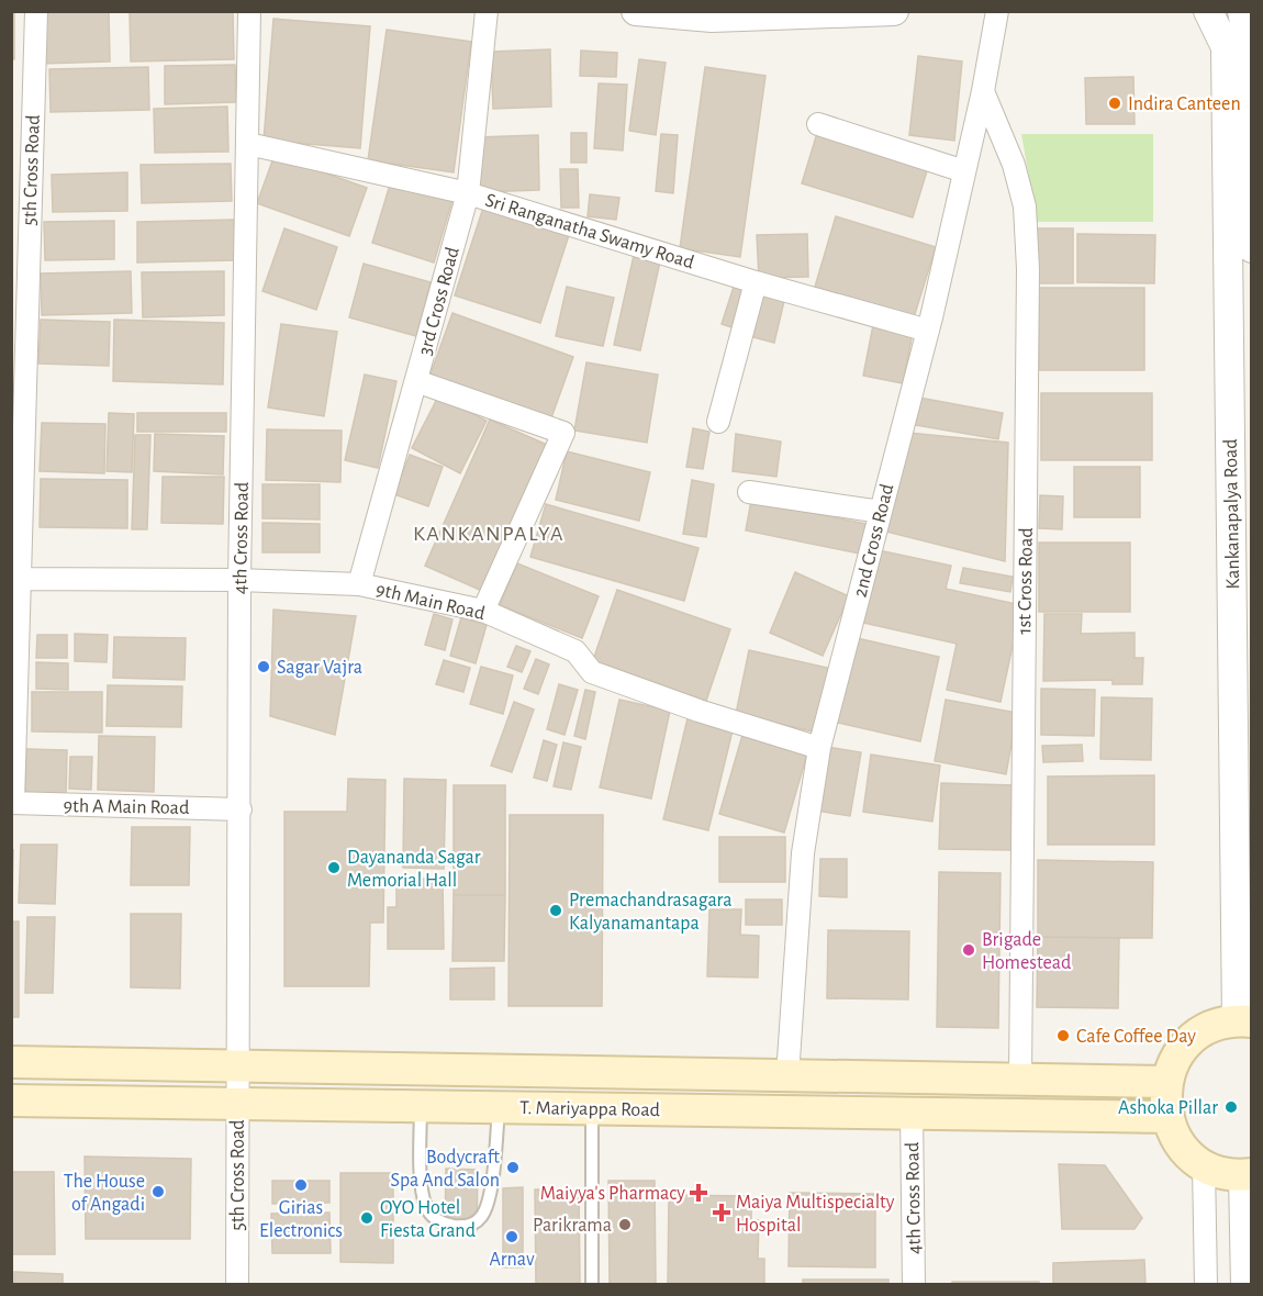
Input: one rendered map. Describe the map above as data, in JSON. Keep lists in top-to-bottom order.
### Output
{
  "streets": {
    "main road": ["T. Mariyappa Road"],
    "street": [
      "5th Cross Road",
      "Sri Ranganatha Swamy Road",
      "3rd Cross Road",
      "Kankanapalya Road",
      "4th Cross Road",
      "2nd Cross Road",
      "1st Cross Road",
      "9th Main Road",
      "9th A Main Road"
    ]
  },
  "crossings": [
    ["5th Cross Road", "4th Cross Road"],
    ["5th Cross Road", "9th Main Road"],
    ["5th Cross Road", "9th A Main Road"],
    ["5th Cross Road", "T. Mariyappa Road"],
    ["Sri Ranganatha Swamy Road", "3rd Cross Road"],
    ["Sri Ranganatha Swamy Road", "4th Cross Road"],
    ["Sri Ranganatha Swamy Road", "2nd Cross Road"],
    ["3rd Cross Road", "9th Main Road"],
    ["4th Cross Road", "9th Main Road"],
    ["4th Cross Road", "9th A Main Road"],
    ["4th Cross Road", "T. Mariyappa Road"],
    ["2nd Cross Road", "1st Cross Road"],
    ["2nd Cross Road", "9th Main Road"],
    ["2nd Cross Road", "T. Mariyappa Road"],
    ["1st Cross Road", "T. Mariyappa Road"]
  ],
  "districts": ["KANKANPALYA"],
  "places": {
    "other": [
      "Indira Canteen",
      "Sagar Vajra",
      "Dayananda Sagar Memorial Hall",
      "Premachandrasagara Kalyanamantapa",
      "Brigade Homestead",
      "Cafe Coffee Day",
      "Ashoka Pillar",
      "Bodycraft Spa And Salon",
      "Girias Electronics",
      "The House of Angadi",
      "OYO Hotel Fiesta Grand",
      "Parikrama",
      "Arnav"
    ],
    "health": ["Maiyya's Pharmacy", "Maiya Multispecialty Hospital"]
  }
}
